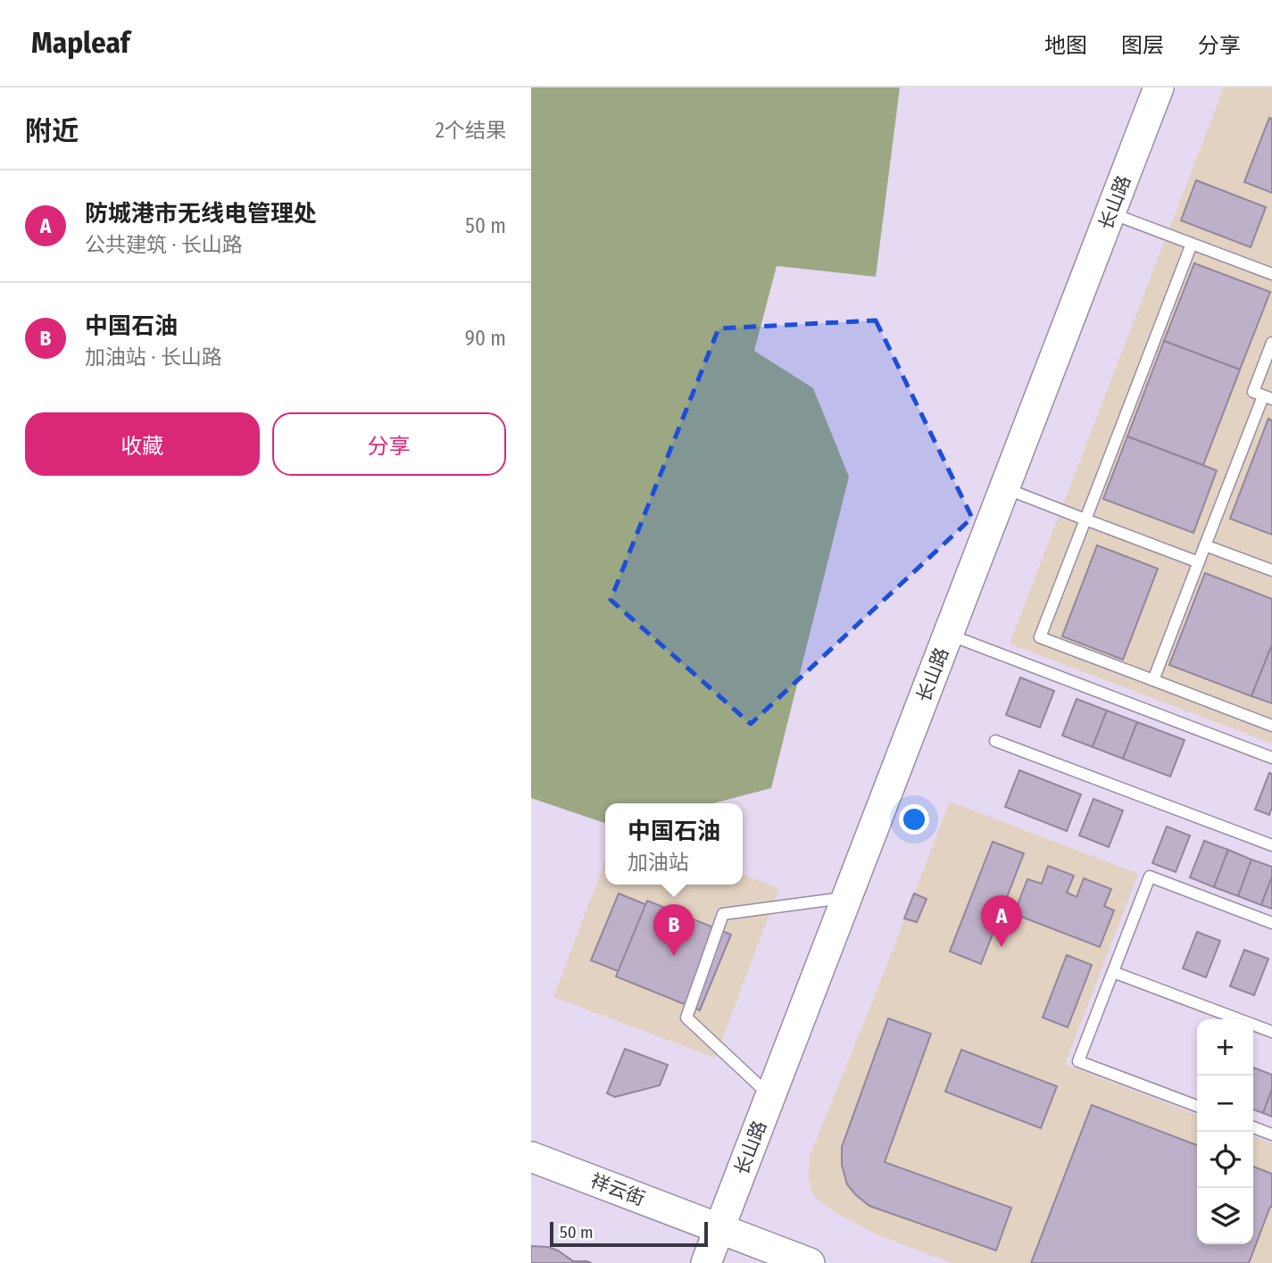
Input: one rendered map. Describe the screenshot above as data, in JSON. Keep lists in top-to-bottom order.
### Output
{
  "streets": {
    "street": ["长山路", "祥云街"]
  },
  "crossings": [
    ["长山路", "祥云街"]
  ],
  "scale_bar": "50 m",
  "page": {
    "header": "Mapleaf",
    "nav": ["地图", "图层", "分享"],
    "heading": ["附近", "2个结果"],
    "list": [
      {
        "mark": "A",
        "name": "防城港市无线电管理处",
        "note": "公共建筑 · 长山路",
        "value": "50 m"
      },
      {
        "mark": "B",
        "name": "中国石油",
        "note": "加油站 · 长山路",
        "value": "90 m"
      }
    ],
    "buttons": ["收藏", "分享"],
    "popup": ["中国石油", "加油站"],
    "pins": ["A", "B"],
    "map_buttons": ["+", "−"],
    "scale": "50 m"
  }
}
